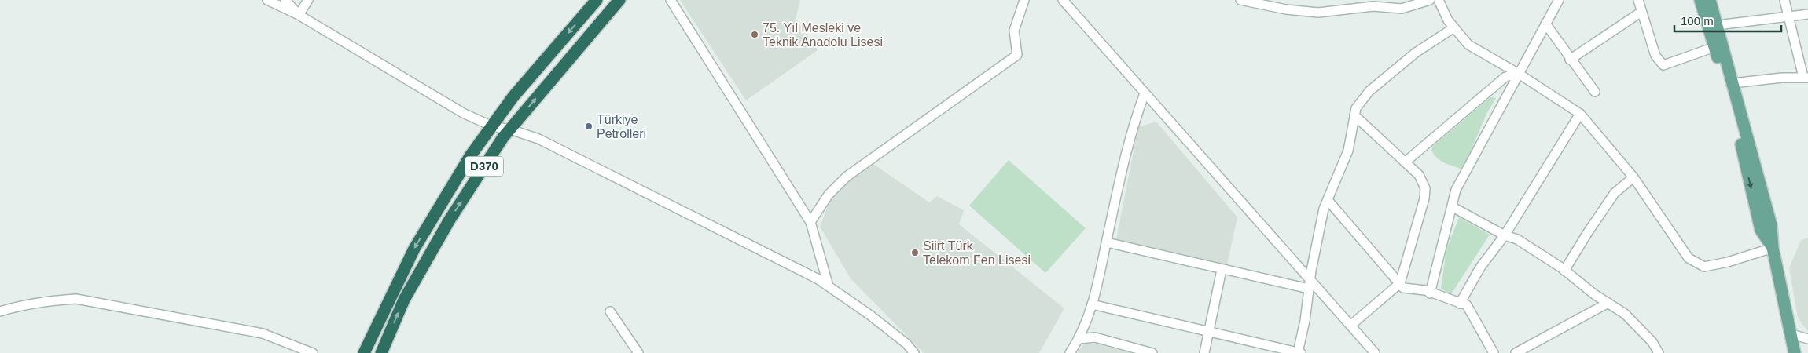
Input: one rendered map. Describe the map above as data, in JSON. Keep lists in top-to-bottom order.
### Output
{
  "streets": {
    "highway": ["D370"]
  },
  "places": ["75. Yıl Mesleki ve Teknik Anadolu Lisesi", "Türkiye Petrolleri", "Siirt Türk Telekom Fen Lisesi"],
  "scale_bar": "100 m"
}
